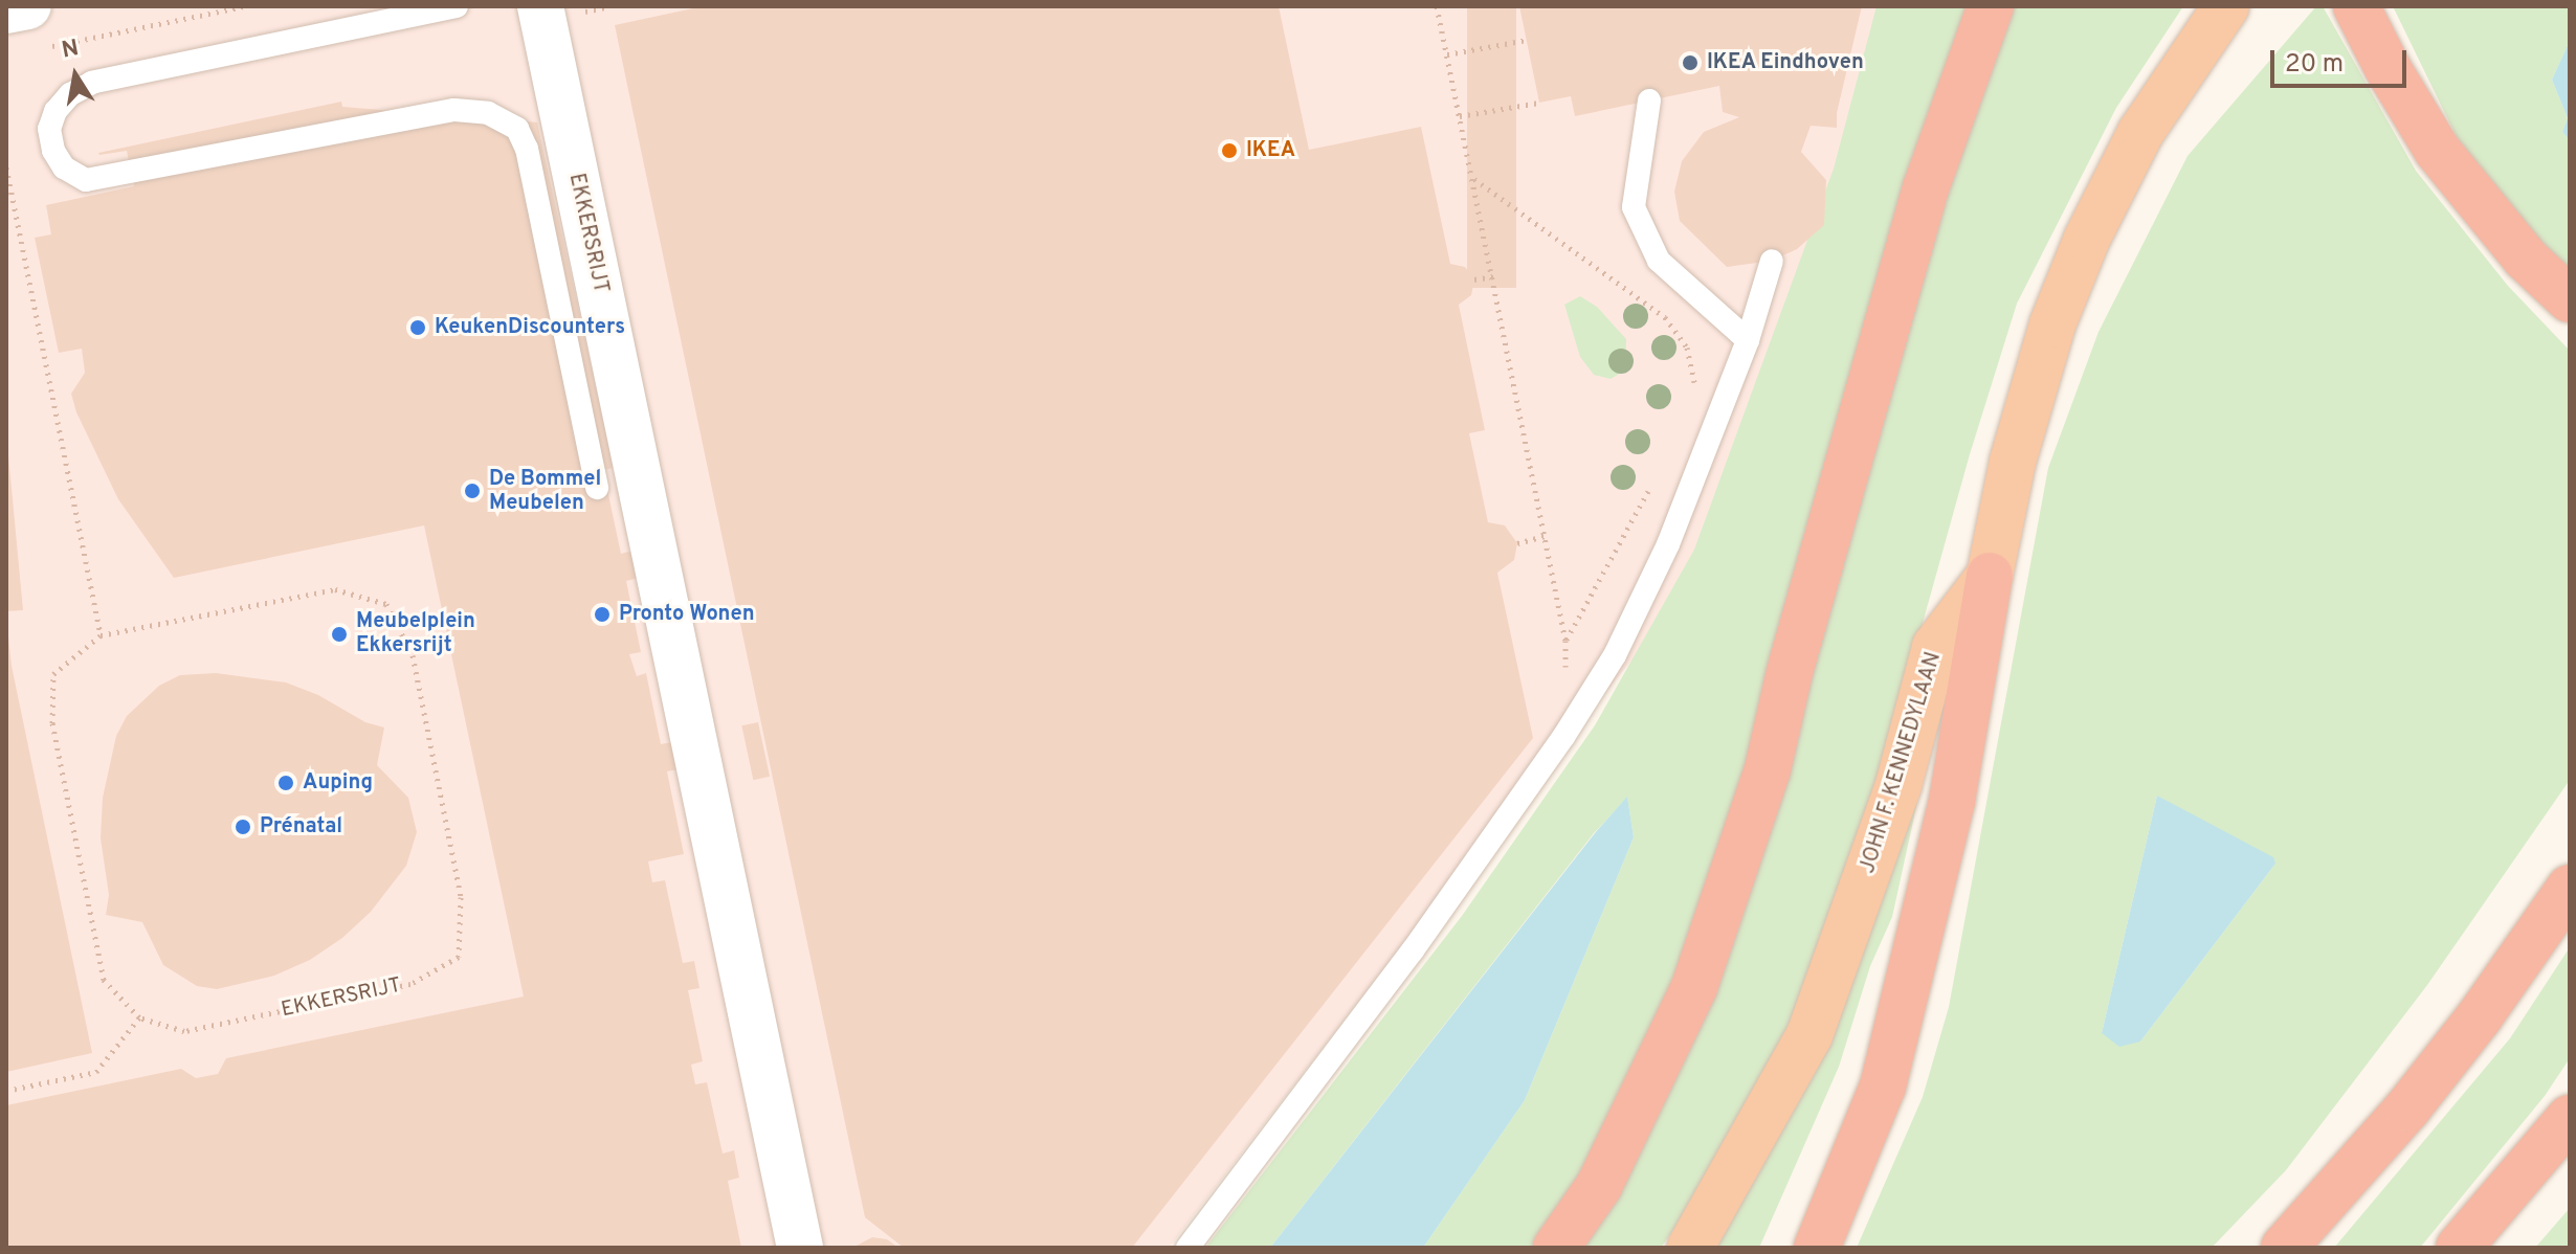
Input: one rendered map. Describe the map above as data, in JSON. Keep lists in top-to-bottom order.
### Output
{
  "streets": {
    "highway": ["JOHN F. KENNEDYLAAN"],
    "street": ["EKKERSRIJT"]
  },
  "places": [
    "IKEA Eindhoven",
    "IKEA",
    "KeukenDiscounters",
    "De Bommel Meubelen",
    "Pronto Wonen",
    "Meubelplein Ekkersrijt",
    "Auping",
    "Prénatal"
  ],
  "scale_bar": "20 m",
  "north": "top"
}
